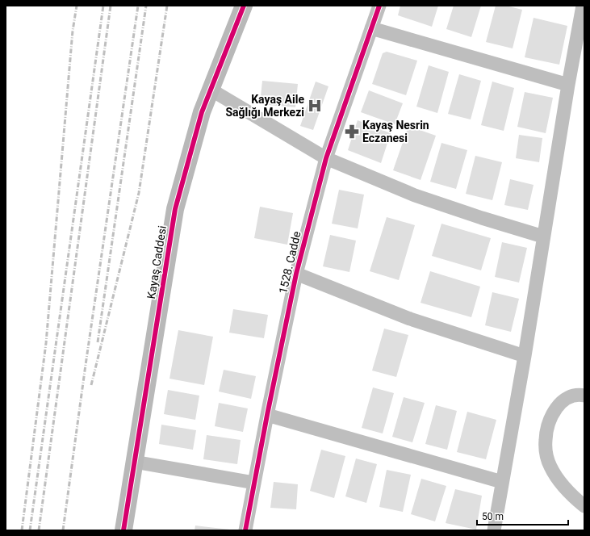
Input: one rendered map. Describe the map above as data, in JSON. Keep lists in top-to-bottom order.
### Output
{
  "streets": {
    "street": ["Kayaş Caddesi", "1528. Cadde"]
  },
  "places": {
    "hospital": ["Kayaş Aile Sağlığı Merkezi"],
    "pharmacy": ["Kayaş Nesrin Eczanesi"]
  },
  "scale_bar": "50 m"
}
